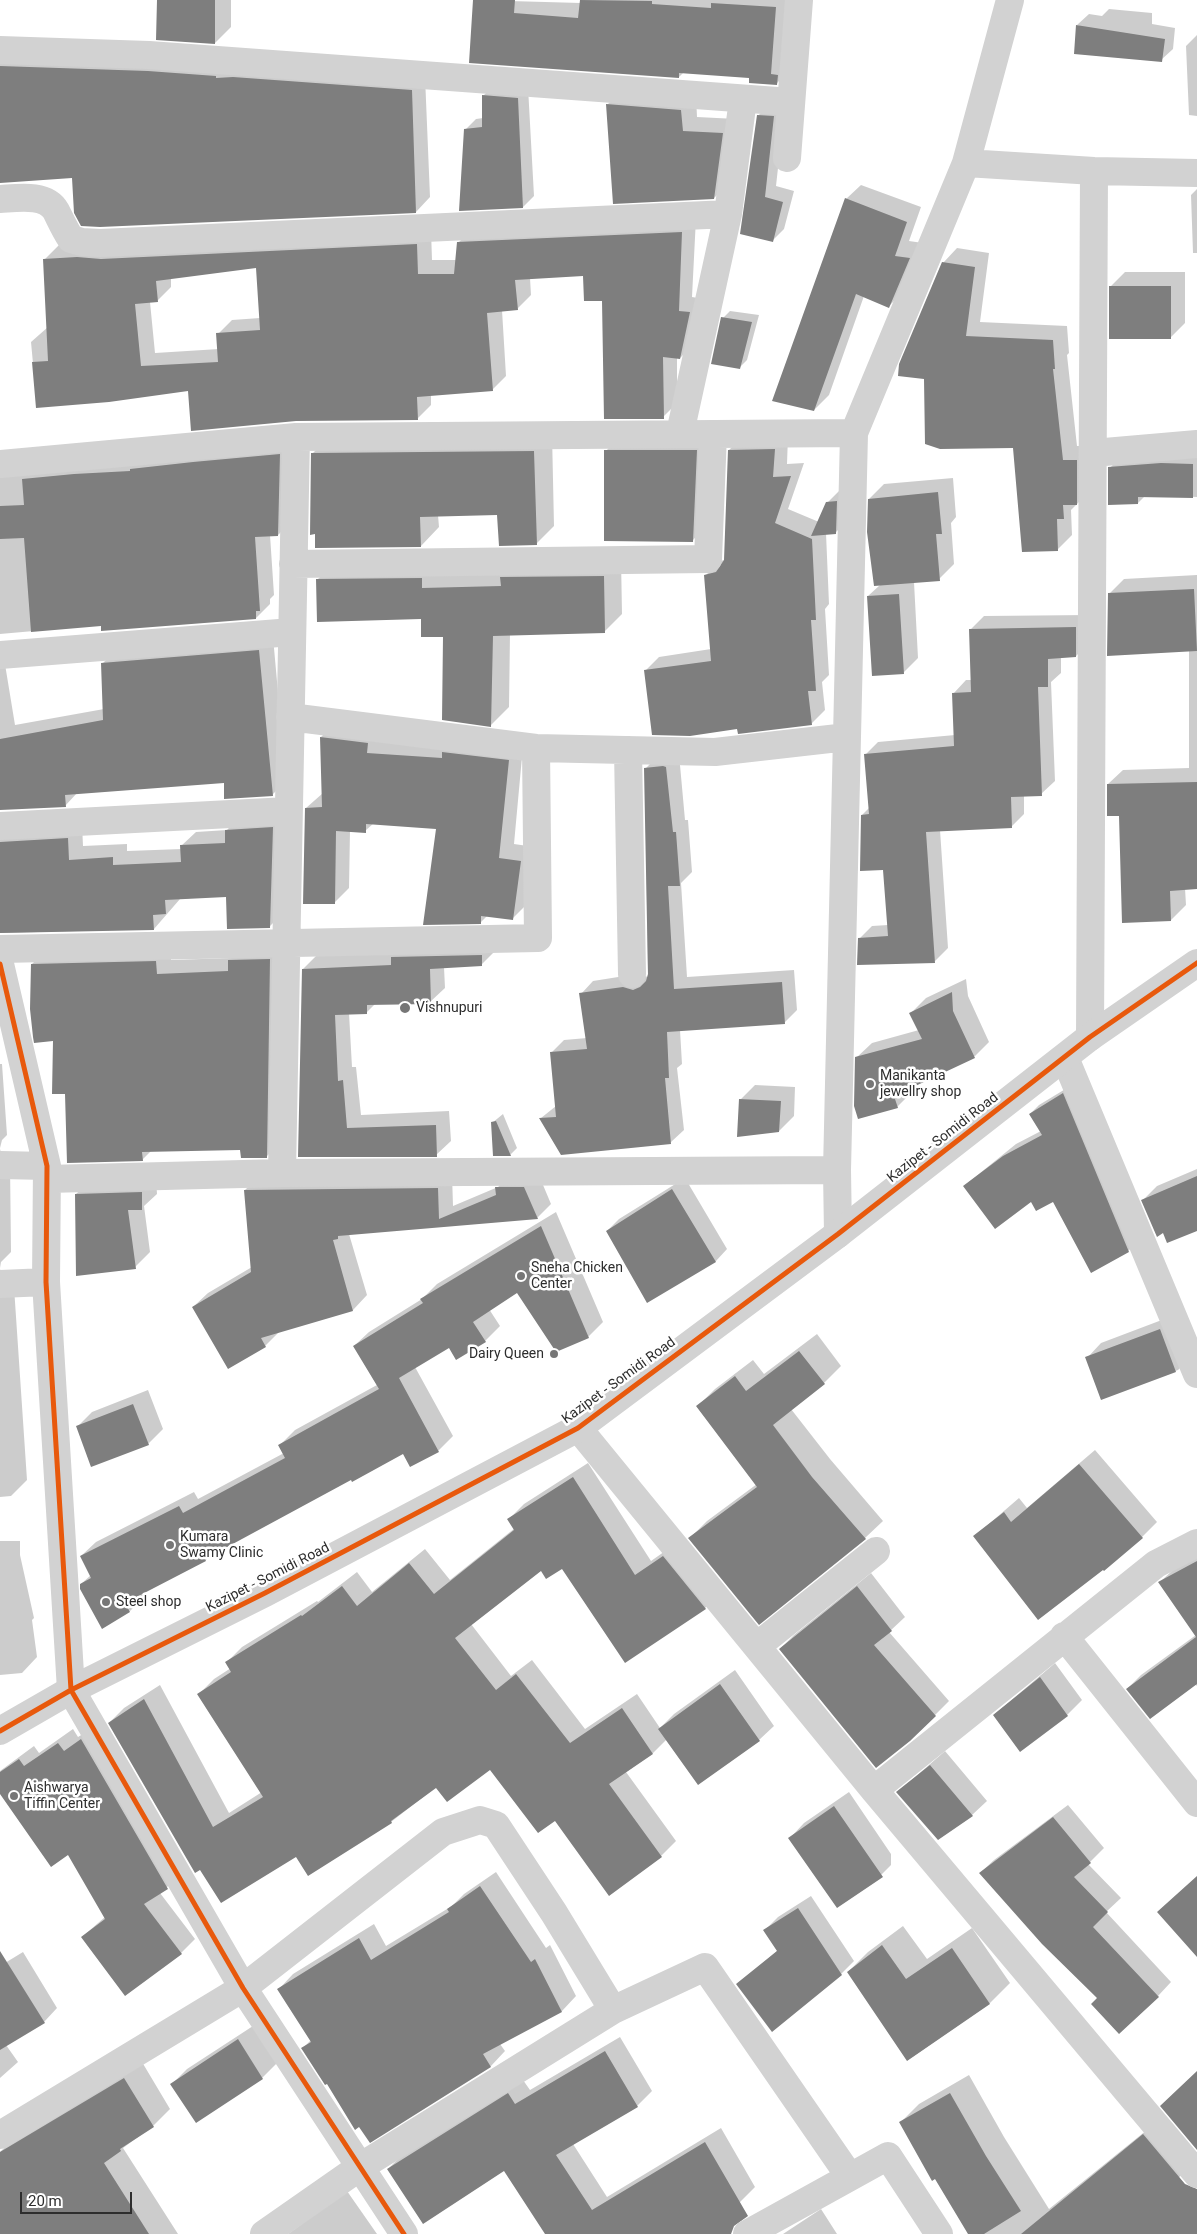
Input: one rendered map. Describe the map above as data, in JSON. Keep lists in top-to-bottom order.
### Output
{
  "streets": {
    "street": ["Kazipet - Somidi Road"]
  },
  "places": [
    "Vishnupuri",
    "Manikanta jewellry shop",
    "Sneha Chicken Center",
    "Dairy Queen",
    "Kumara Swamy Clinic",
    "Steel shop",
    "Aishwarya Tiffin Center"
  ],
  "scale_bar": "20 m"
}
